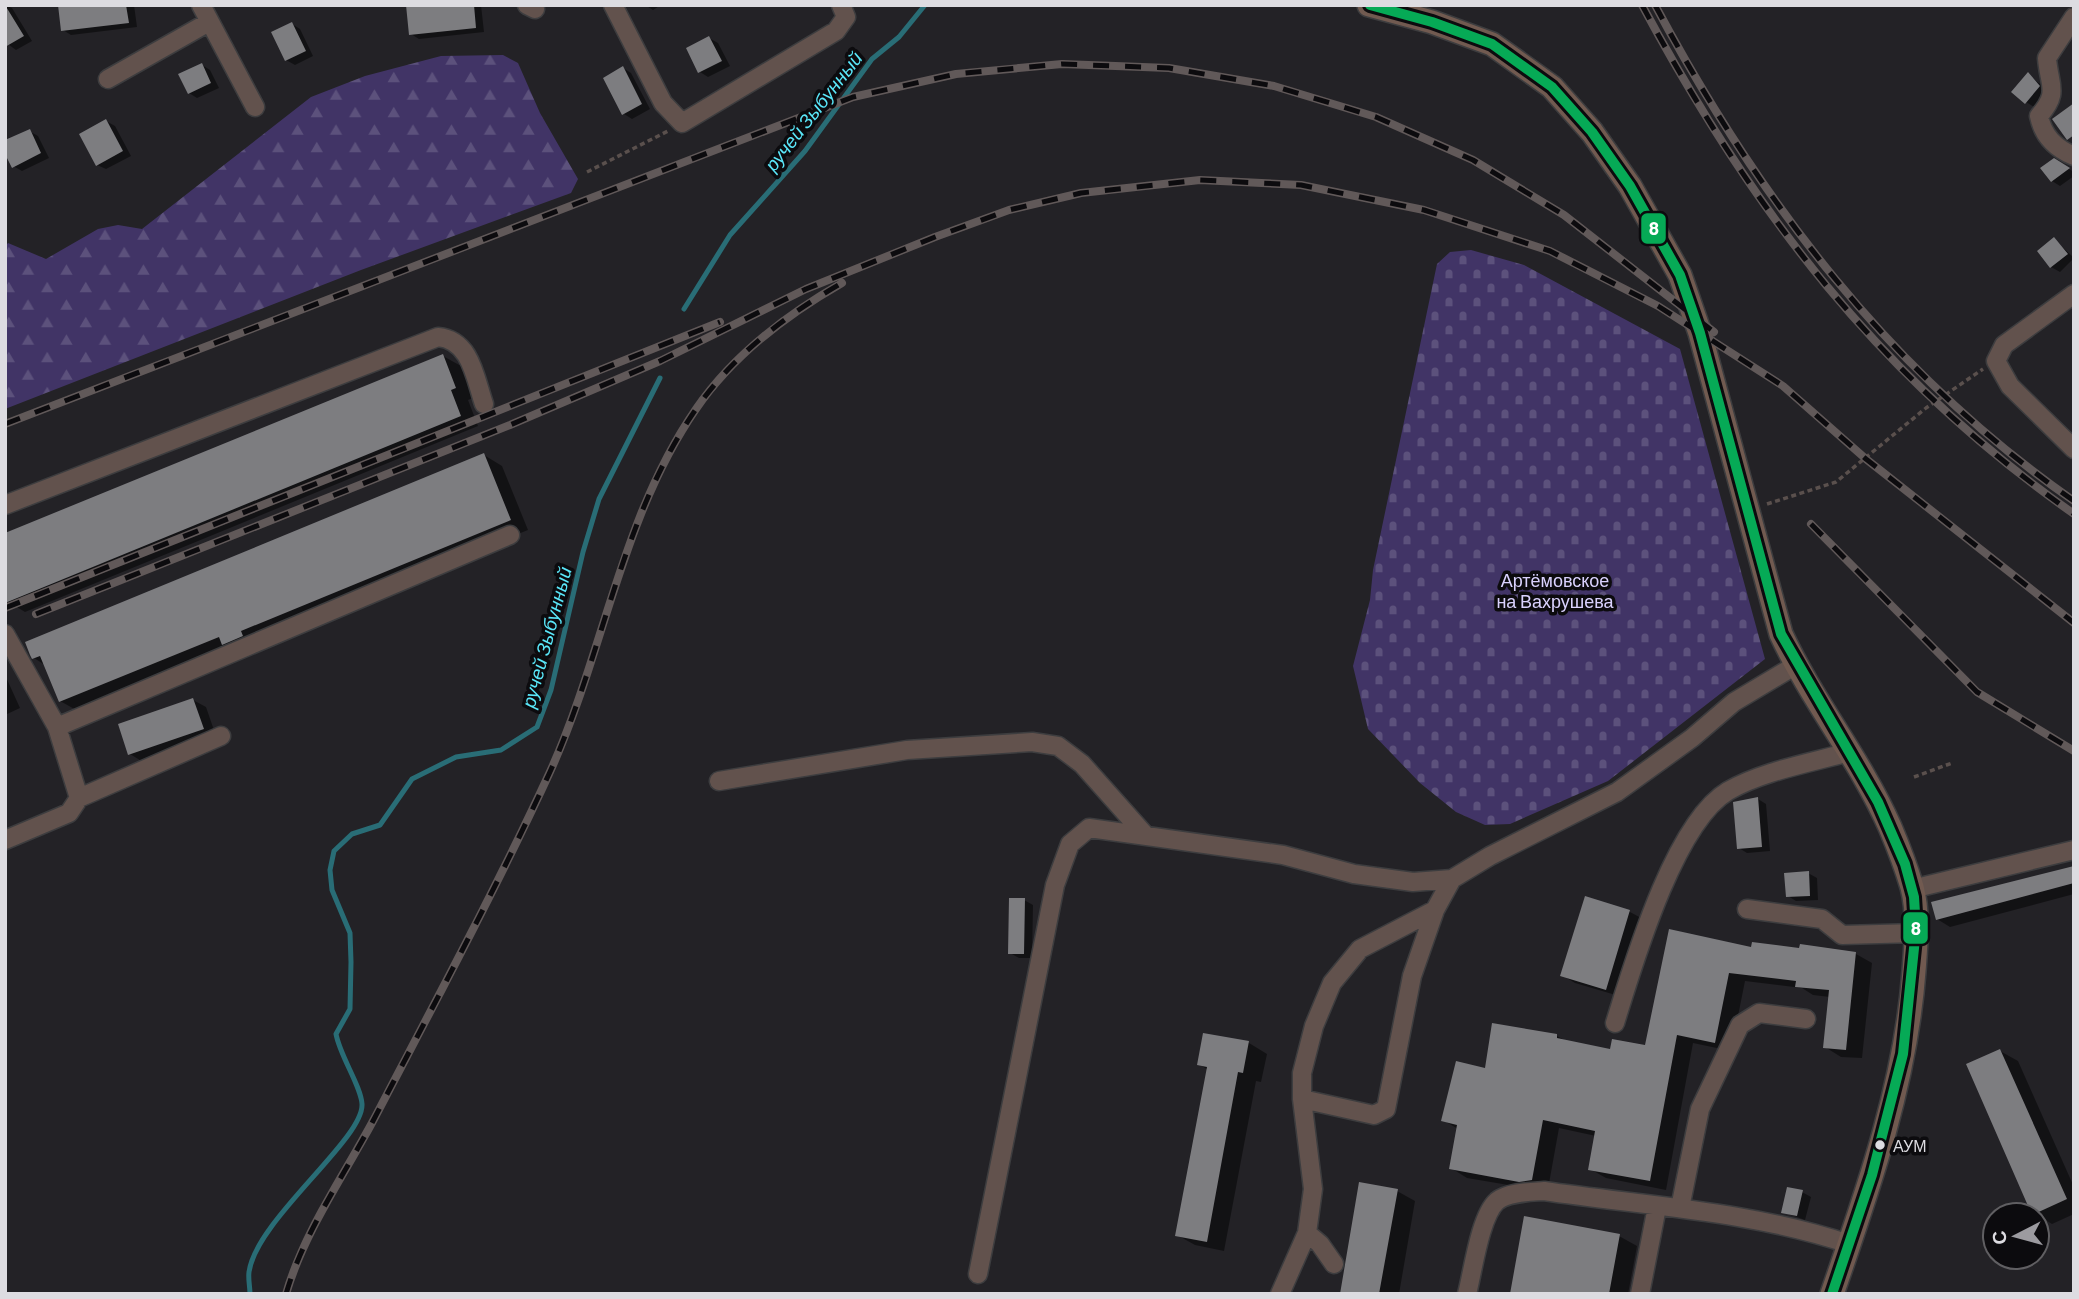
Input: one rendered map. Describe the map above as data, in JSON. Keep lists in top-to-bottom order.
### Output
{
  "water": ["ручей Зыбунный"],
  "parks": ["Артёмовское на Вахрушева"],
  "places": ["АУМ"],
  "lines": ["transit line 8"],
  "north": "left"
}
